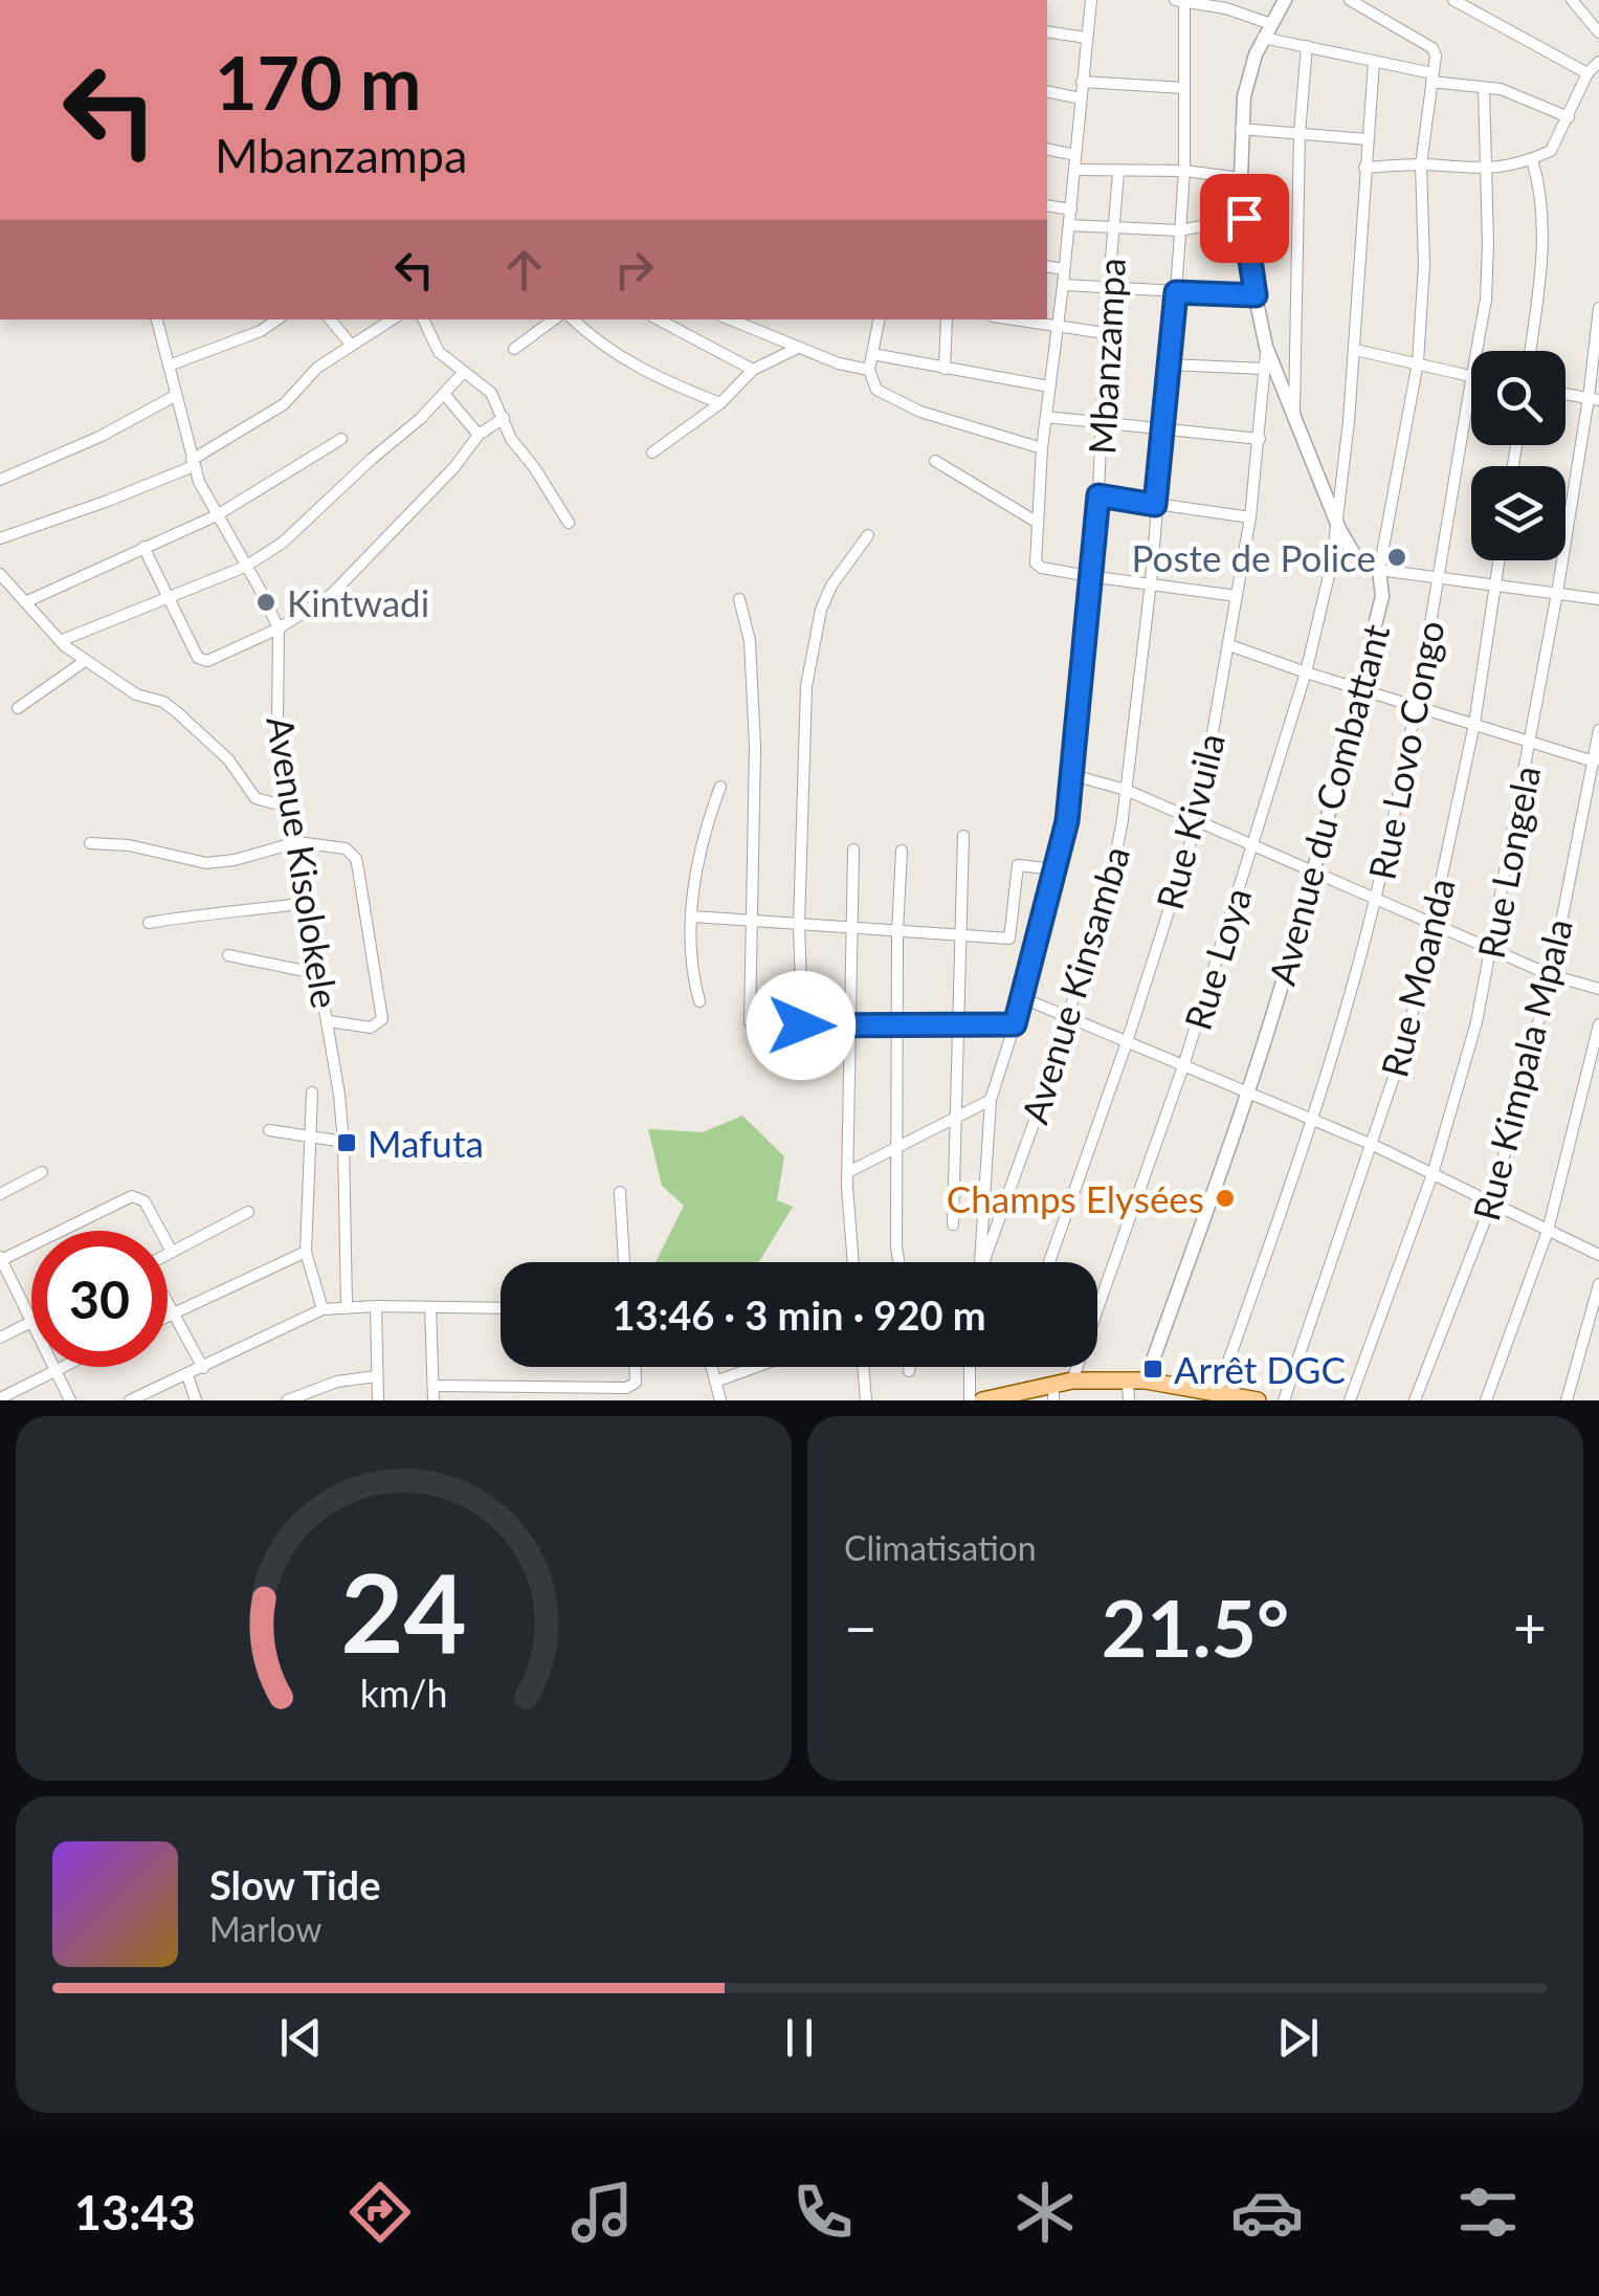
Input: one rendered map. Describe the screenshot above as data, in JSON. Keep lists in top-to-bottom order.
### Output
{
  "streets": {
    "street": [
      "Mbanzampa",
      "Rue Lovo Congo",
      "Avenue du Combattant",
      "Rue Kivuila",
      "Avenue Kisolokele",
      "Rue Longela",
      "Rue Loya",
      "Rue Moanda",
      "Avenue Kinsamba",
      "Rue Kimpala Mpala"
    ]
  },
  "crossings": [
    ["Avenue du Combattant", "Rue Kivuila"],
    ["Avenue du Combattant", "Rue Loya"]
  ],
  "places": {
    "other": ["Poste de Police", "Kintwadi", "Champs Elysées"],
    "transit": ["Mafuta", "Arrêt DGC"]
  },
  "page": {
    "turn": ["170 m", "Mbanzampa"],
    "limit": "30",
    "trip": "13:46 · 3 min · 920 m",
    "tile": "Climatisation",
    "heat": ["−", "21.5°", "+"],
    "song": ["Slow Tide", "Marlow"],
    "tabs": "13:43",
    "gauge": ["24", "km/h"]
  }
}
